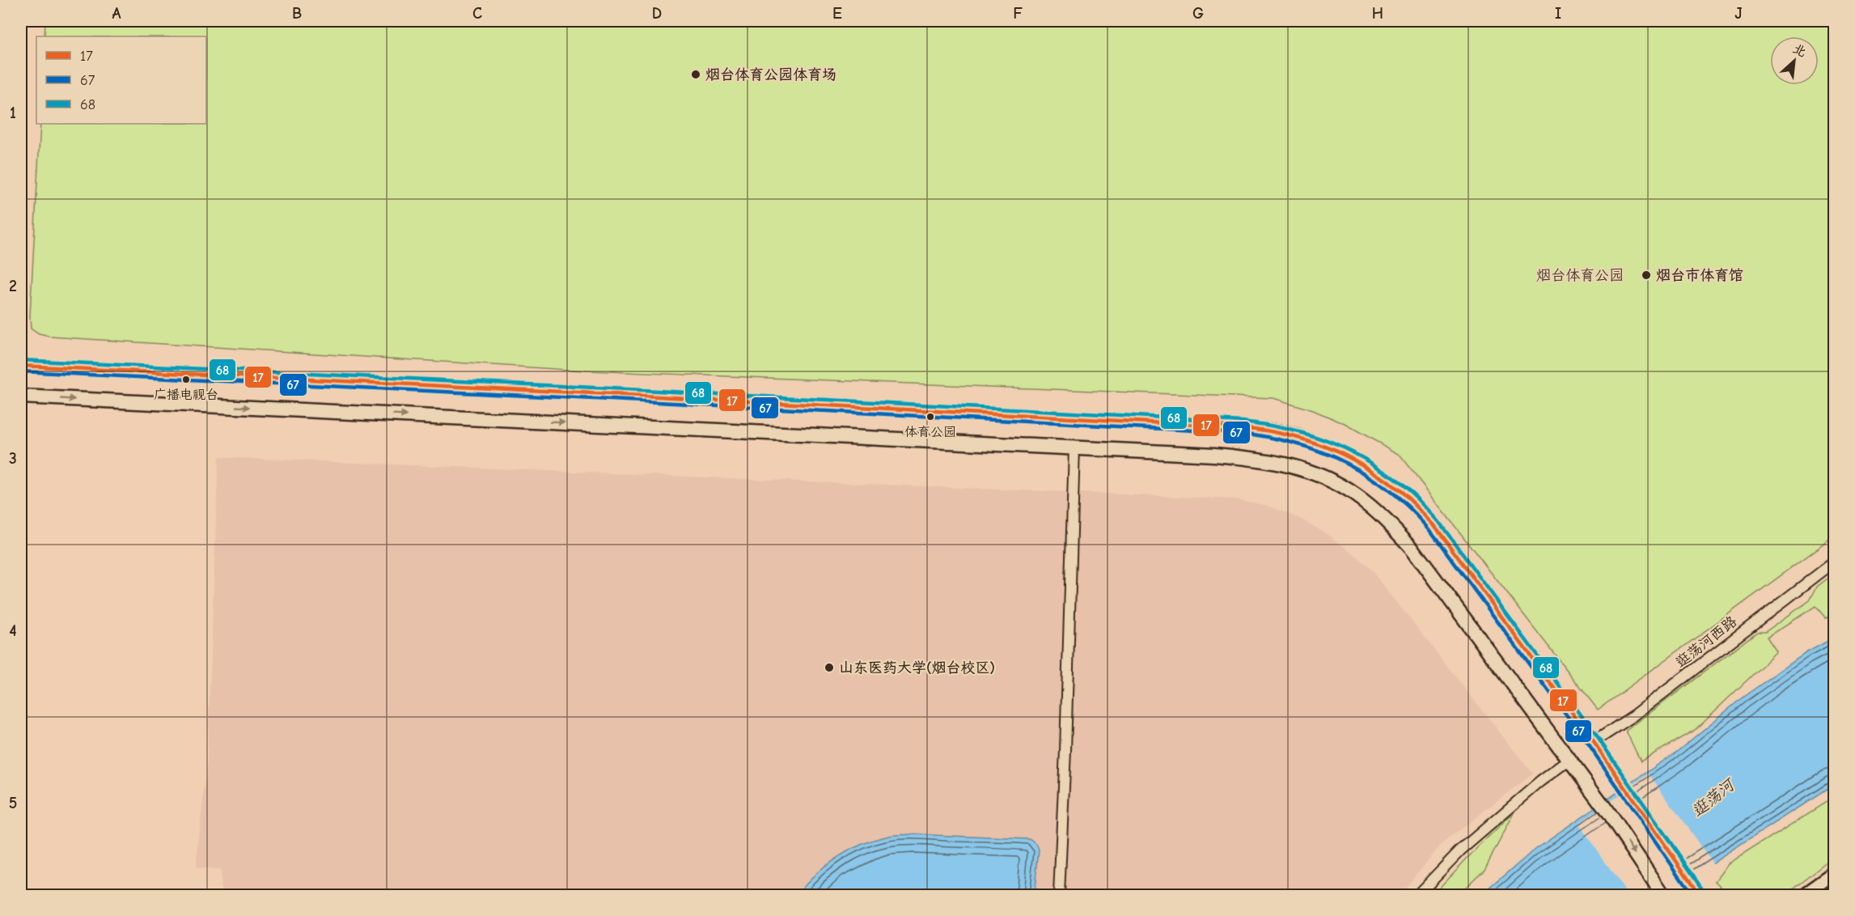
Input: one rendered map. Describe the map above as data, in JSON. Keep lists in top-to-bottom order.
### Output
{
  "streets": {
    "street": ["逛荡河西路"]
  },
  "water": ["逛荡河"],
  "parks": ["烟台体育公园"],
  "places": [
    "烟台体育公园体育场",
    "烟台市体育馆",
    "广播电视台",
    "体育公园",
    "山东医药大学(烟台校区)"
  ],
  "lines": ["transit line 68", "transit line 17", "transit line 67"],
  "legend": ["17", "67", "68"],
  "north": "top right",
  "grid": {
    "columns": [
      "A",
      "B",
      "C",
      "D",
      "E",
      "F",
      "G",
      "H",
      "I",
      "J"
    ],
    "rows": [
      "1",
      "2",
      "3",
      "4",
      "5"
    ]
  }
}
